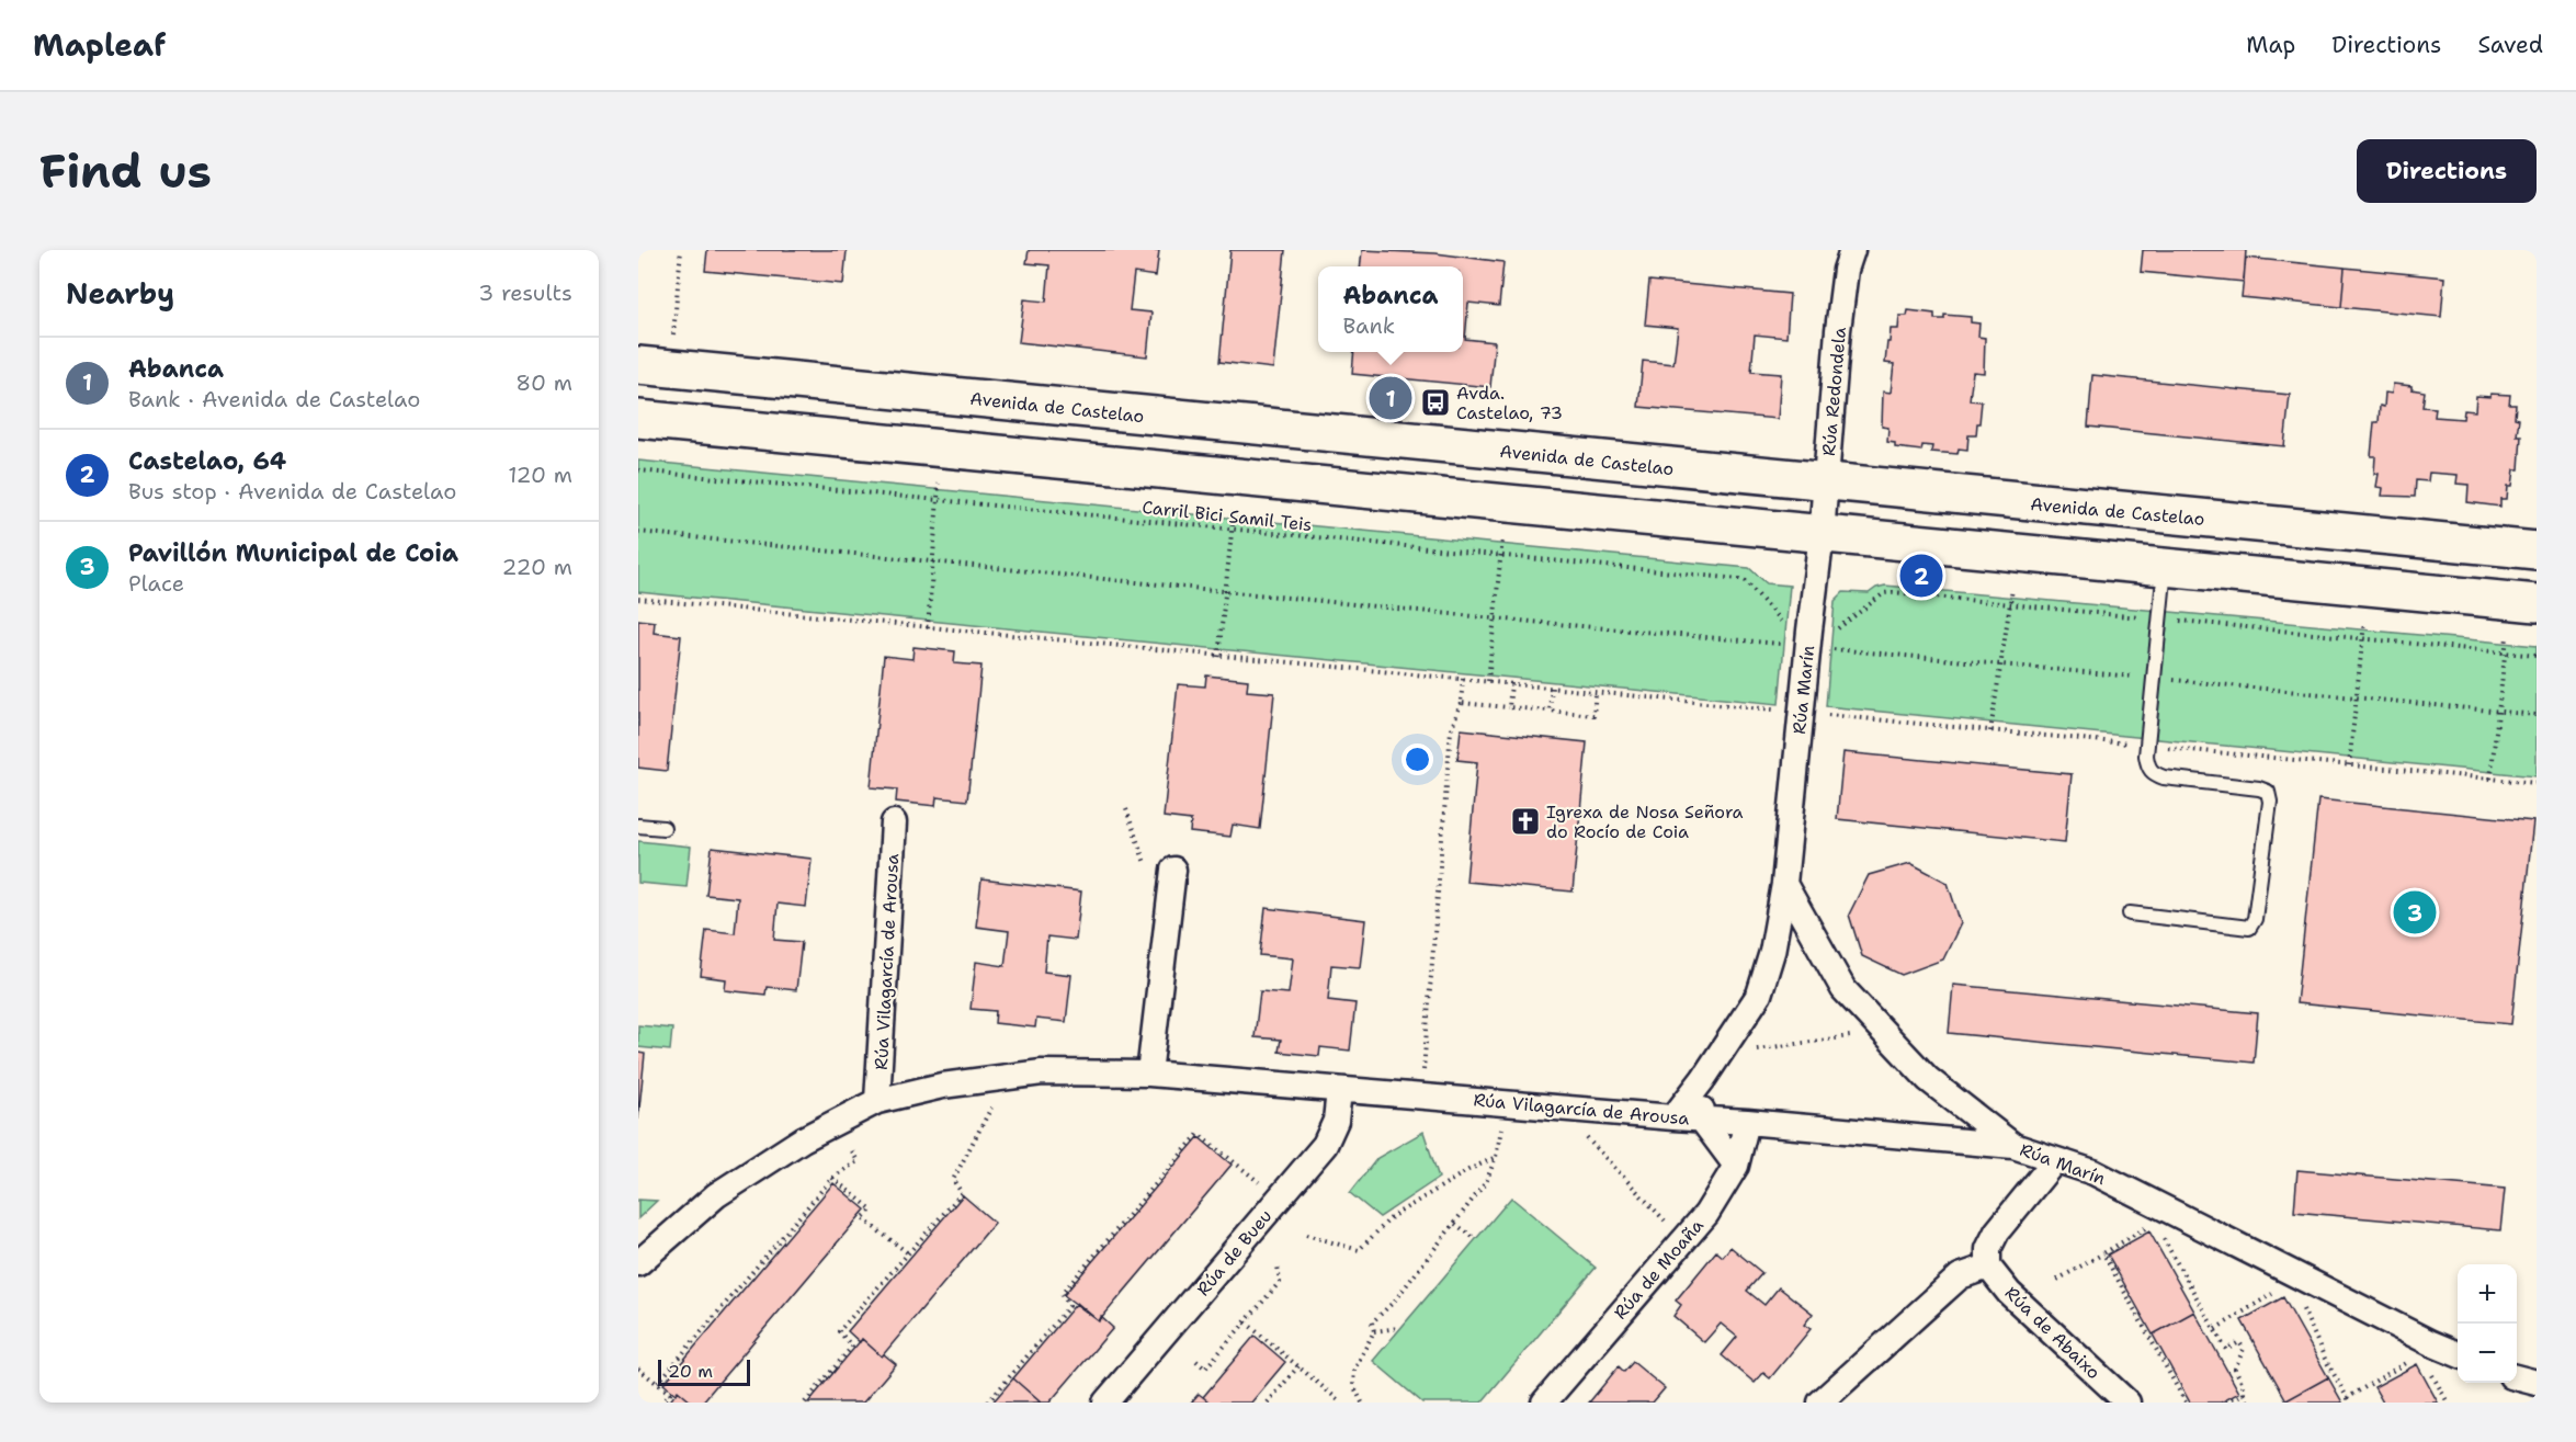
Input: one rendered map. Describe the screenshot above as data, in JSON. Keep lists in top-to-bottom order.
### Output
{
  "streets": {
    "main road": ["Avenida de Castelao"],
    "street": [
      "Rúa Redondela",
      "Rúa Marín",
      "Rúa Vilagarcía de Arousa",
      "Rúa de Bueu",
      "Rúa de Moaña",
      "Rúa de Abaixo"
    ],
    "path": ["Carril Bici Samil Teis"]
  },
  "crossings": [
    ["Rúa Redondela", "Avenida de Castelao"],
    ["Rúa Redondela", "Rúa Marín"],
    ["Rúa Marín", "Rúa Vilagarcía de Arousa"],
    ["Rúa Vilagarcía de Arousa", "Rúa de Bueu"],
    ["Rúa Vilagarcía de Arousa", "Rúa de Moaña"]
  ],
  "places": {
    "bus stop": ["Avda. Castelao, 73"],
    "church": ["Igrexa de Nosa Señora do Rocío de Coia"]
  },
  "scale_bar": "20 m",
  "page": {
    "header": "Mapleaf",
    "nav": ["Map", "Directions", "Saved"],
    "buttons": "Directions",
    "title": "Find us",
    "heading": ["Nearby", "3 results"],
    "popup": ["Abanca", "Bank"],
    "list": [
      {
        "mark": "1",
        "name": "Abanca",
        "note": "Bank · Avenida de Castelao",
        "value": "80 m"
      },
      {
        "mark": "2",
        "name": "Castelao, 64",
        "note": "Bus stop · Avenida de Castelao",
        "value": "120 m"
      },
      {
        "mark": "3",
        "name": "Pavillón Municipal de Coia",
        "note": "Place",
        "value": "220 m"
      }
    ],
    "pins": ["1", "2", "3"],
    "map_buttons": ["+", "−"],
    "scale": "20 m"
  }
}
